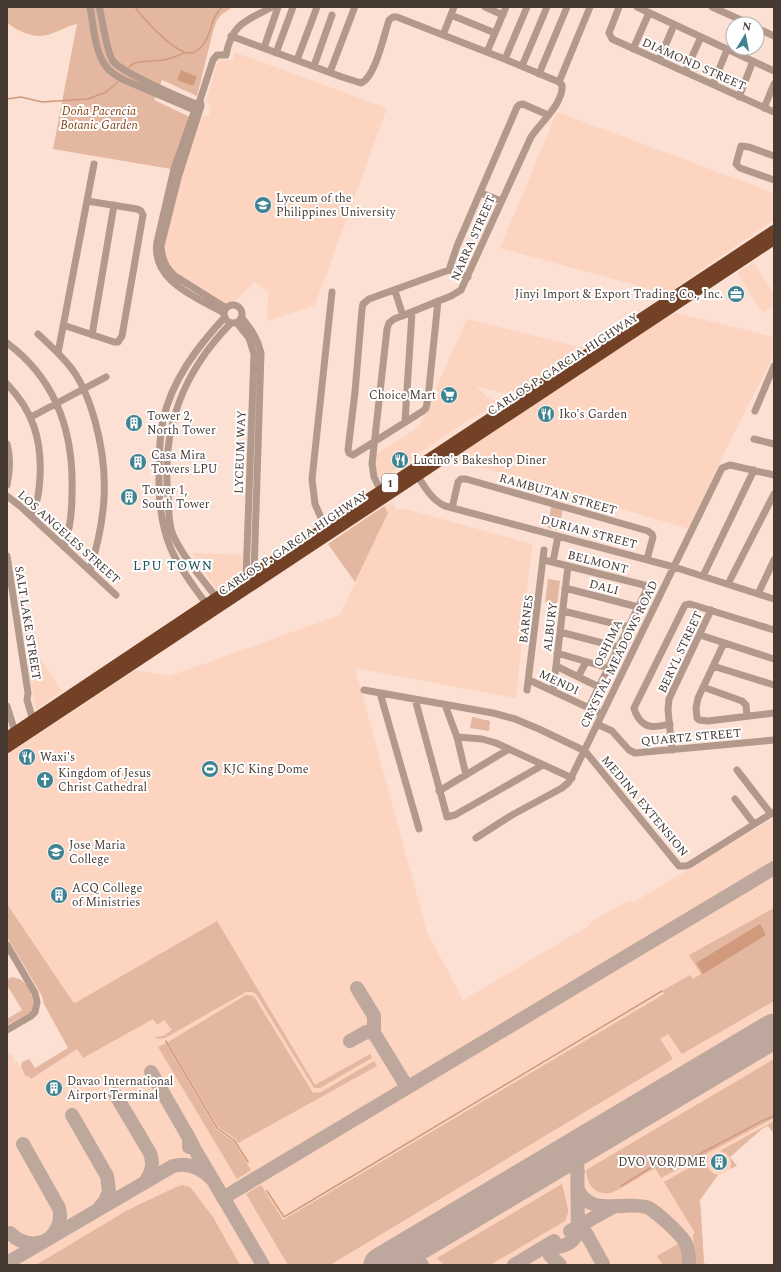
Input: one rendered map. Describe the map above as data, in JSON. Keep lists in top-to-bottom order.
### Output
{
  "streets": {
    "highway": ["CARLOS P. GARCIA HIGHWAY", "1"],
    "street": [
      "DIAMOND STREET",
      "NARRA STREET",
      "LYCEUM WAY",
      "RAMBUTAN STREET",
      "DURIAN STREET",
      "LOS ANGELES STREET",
      "BELMONT",
      "DALI",
      "BARNES",
      "SALT LAKE STREET",
      "ALBURY",
      "OSHIMA",
      "BERYL STREET",
      "CRYSTAL MEADOWS ROAD",
      "MENDI",
      "QUARTZ STREET",
      "MEDINA EXTENSION"
    ]
  },
  "crossings": [
    ["NARRA STREET", "CARLOS P. GARCIA HIGHWAY"],
    ["CARLOS P. GARCIA HIGHWAY", "LYCEUM WAY"],
    ["CARLOS P. GARCIA HIGHWAY", "DURIAN STREET"],
    ["CARLOS P. GARCIA HIGHWAY", "SALT LAKE STREET"],
    ["RAMBUTAN STREET", "DURIAN STREET"],
    ["DURIAN STREET", "CRYSTAL MEADOWS ROAD"],
    ["BELMONT", "BARNES"],
    ["BELMONT", "ALBURY"],
    ["BELMONT", "OSHIMA"],
    ["DALI", "ALBURY"],
    ["DALI", "OSHIMA"],
    ["BARNES", "MENDI"],
    ["ALBURY", "MENDI"],
    ["OSHIMA", "MENDI"],
    ["BERYL STREET", "QUARTZ STREET"],
    ["CRYSTAL MEADOWS ROAD", "MENDI"],
    ["CRYSTAL MEADOWS ROAD", "QUARTZ STREET"],
    ["CRYSTAL MEADOWS ROAD", "MEDINA EXTENSION"]
  ],
  "districts": ["LPU TOWN"],
  "parks": ["Doña Pacencia Botanic Garden"],
  "places": {
    "school or university": ["Lyceum of the Philippines University", "Jose Maria College"],
    "office": ["Jinyi Import & Export Trading Co., Inc."],
    "supermarket": ["Choice Mart"],
    "restaurant": ["Iko's Garden", "Lucino's Bakeshop Diner", "Waxi's"],
    "building": [
      "Tower 2, North Tower",
      "Casa Mira Towers LPU",
      "Tower 1, South Tower",
      "ACQ College of Ministries",
      "Davao International Airport Terminal",
      "DVO VOR/DME"
    ],
    "sports": ["KJC King Dome"],
    "church": ["Kingdom of Jesus Christ Cathedral"]
  },
  "north": "top"
}
